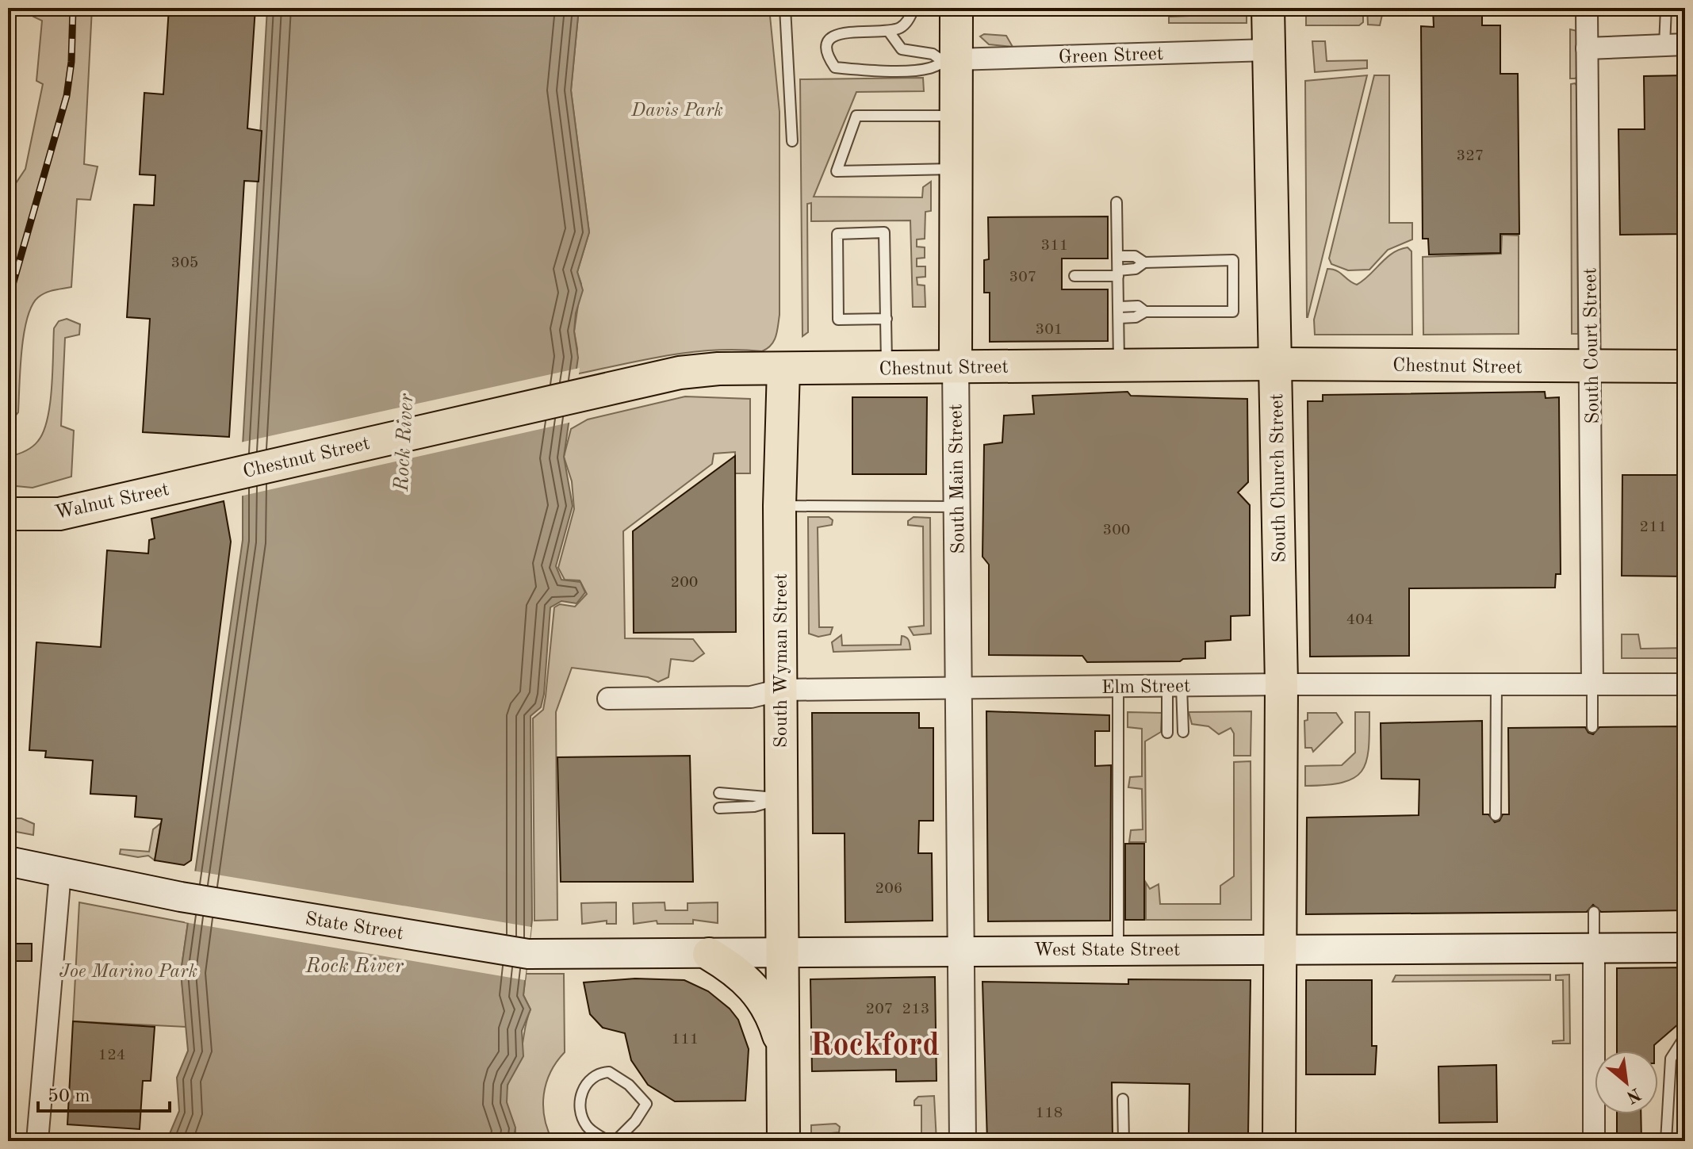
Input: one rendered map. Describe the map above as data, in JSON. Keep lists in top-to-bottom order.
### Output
{
  "streets": {
    "main road": [
      "Chestnut Street",
      "South Church Street",
      "South Main Street",
      "Walnut Street",
      "South Wyman Street",
      "State Street",
      "West State Street"
    ],
    "street": ["Green Street", "South Court Street", "Elm Street"]
  },
  "crossings": [
    ["Green Street", "South Church Street"],
    ["Green Street", "South Main Street"],
    ["South Court Street", "Chestnut Street"],
    ["South Court Street", "Elm Street"],
    ["Chestnut Street", "South Church Street"],
    ["Chestnut Street", "South Main Street"],
    ["Chestnut Street", "Walnut Street"],
    ["Chestnut Street", "South Wyman Street"],
    ["South Church Street", "Elm Street"],
    ["South Church Street", "West State Street"],
    ["South Main Street", "Elm Street"],
    ["South Main Street", "West State Street"],
    ["South Wyman Street", "Elm Street"],
    ["South Wyman Street", "West State Street"],
    ["State Street", "West State Street"]
  ],
  "districts": ["Rockford"],
  "water": ["Rock River"],
  "parks": ["Davis Park", "Joe Marino Park"],
  "house_numbers": [
    "327",
    "311",
    "305",
    "307",
    "301",
    "211",
    "300",
    "200",
    "404",
    "206",
    "207",
    "213",
    "111",
    "124",
    "118"
  ],
  "scale_bar": "50 m",
  "north": "bottom right"
}
